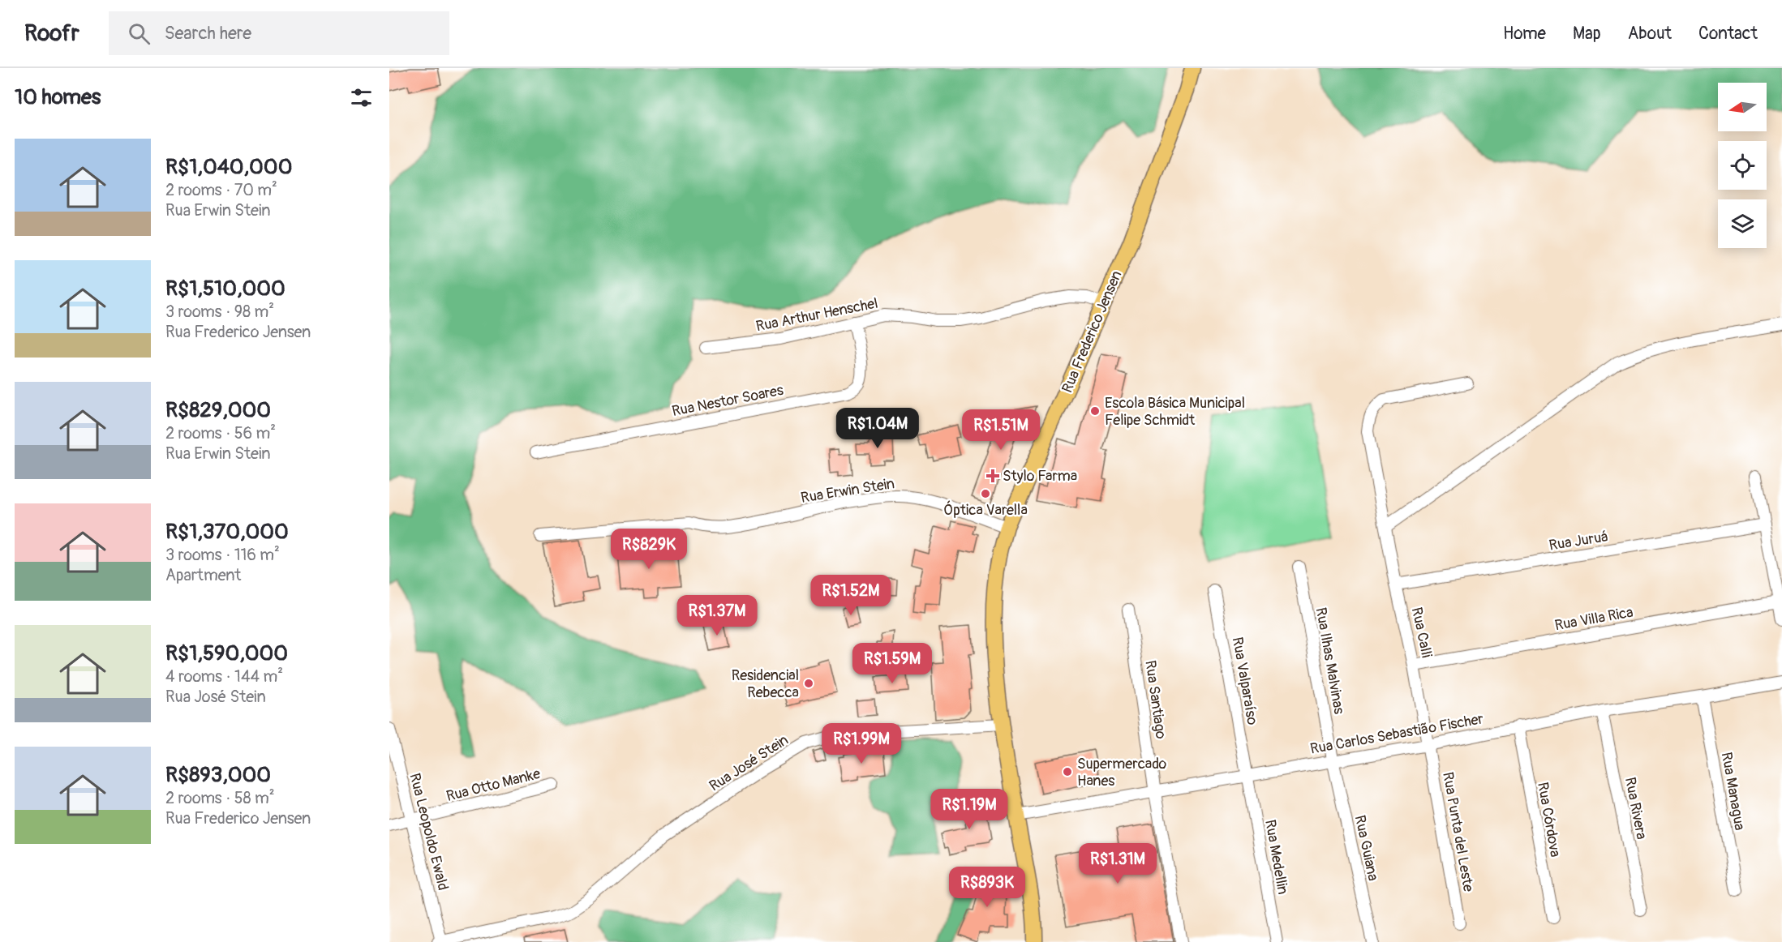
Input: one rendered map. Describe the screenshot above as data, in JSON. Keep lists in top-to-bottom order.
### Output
{
  "streets": {
    "main road": ["Rua Frederico Jensen"],
    "street": [
      "Rua Arthur Henschel",
      "Rua Nestor Soares",
      "Rua Erwin Stein",
      "Rua Juruá",
      "Rua Villa Rica",
      "Rua Calli",
      "Rua Ilhas Malvinas",
      "Rua Valparaíso",
      "Rua Santiago",
      "Rua Carlos Sebastião Fischer",
      "Rua José Stein",
      "Rua Otto Manke",
      "Rua Managua",
      "Rua Rivera",
      "Rua Córdova",
      "Rua Leopoldo Ewald",
      "Rua Punta del Leste",
      "Rua Guiana",
      "Rua Medellin"
    ]
  },
  "crossings": [
    ["Rua Arthur Henschel", "Rua Frederico Jensen"],
    ["Rua Arthur Henschel", "Rua Nestor Soares"],
    ["Rua Frederico Jensen", "Rua Erwin Stein"],
    ["Rua Frederico Jensen", "Rua Carlos Sebastião Fischer"],
    ["Rua Frederico Jensen", "Rua José Stein"],
    ["Rua Juruá", "Rua Calli"],
    ["Rua Villa Rica", "Rua Calli"],
    ["Rua Calli", "Rua Carlos Sebastião Fischer"],
    ["Rua Calli", "Rua Punta del Leste"],
    ["Rua Ilhas Malvinas", "Rua Carlos Sebastião Fischer"],
    ["Rua Ilhas Malvinas", "Rua Guiana"],
    ["Rua Valparaíso", "Rua Carlos Sebastião Fischer"],
    ["Rua Valparaíso", "Rua Medellin"],
    ["Rua Santiago", "Rua Carlos Sebastião Fischer"],
    ["Rua Carlos Sebastião Fischer", "Rua Managua"],
    ["Rua Carlos Sebastião Fischer", "Rua Rivera"],
    ["Rua Carlos Sebastião Fischer", "Rua Córdova"],
    ["Rua Carlos Sebastião Fischer", "Rua Punta del Leste"],
    ["Rua Carlos Sebastião Fischer", "Rua Guiana"],
    ["Rua Carlos Sebastião Fischer", "Rua Medellin"],
    ["Rua José Stein", "Rua Leopoldo Ewald"],
    ["Rua Otto Manke", "Rua Leopoldo Ewald"]
  ],
  "places": {
    "other": [
      "Escola Básica Municipal Felipe Schmidt",
      "Óptica Varella",
      "Residencial Rebecca",
      "Supermercado Hanes"
    ],
    "health": ["Stylo Farma"]
  },
  "north": "left",
  "page": {
    "header": "Roofr",
    "search": "Search here",
    "nav": [
      "Home",
      "Map",
      "About",
      "Contact"
    ],
    "heading": "10 homes",
    "list": [
      {
        "name": "R$1,040,000",
        "note": "2 rooms · 70 m² · Rua Erwin Stein"
      },
      {
        "name": "R$1,510,000",
        "note": "3 rooms · 98 m² · Rua Frederico Jensen"
      },
      {
        "name": "R$829,000",
        "note": "2 rooms · 56 m² · Rua Erwin Stein"
      },
      {
        "name": "R$1,370,000",
        "note": "3 rooms · 116 m² · Apartment"
      },
      {
        "name": "R$1,590,000",
        "note": "4 rooms · 144 m² · Rua José Stein"
      },
      {
        "name": "R$893,000",
        "note": "2 rooms · 58 m² · Rua Frederico Jensen"
      }
    ],
    "price": [
      "R$1.04M",
      "R$1.51M",
      "R$829K",
      "R$1.52M",
      "R$1.37M",
      "R$1.59M",
      "R$1.99M",
      "R$1.19M",
      "R$1.31M",
      "R$893K"
    ]
  }
}
